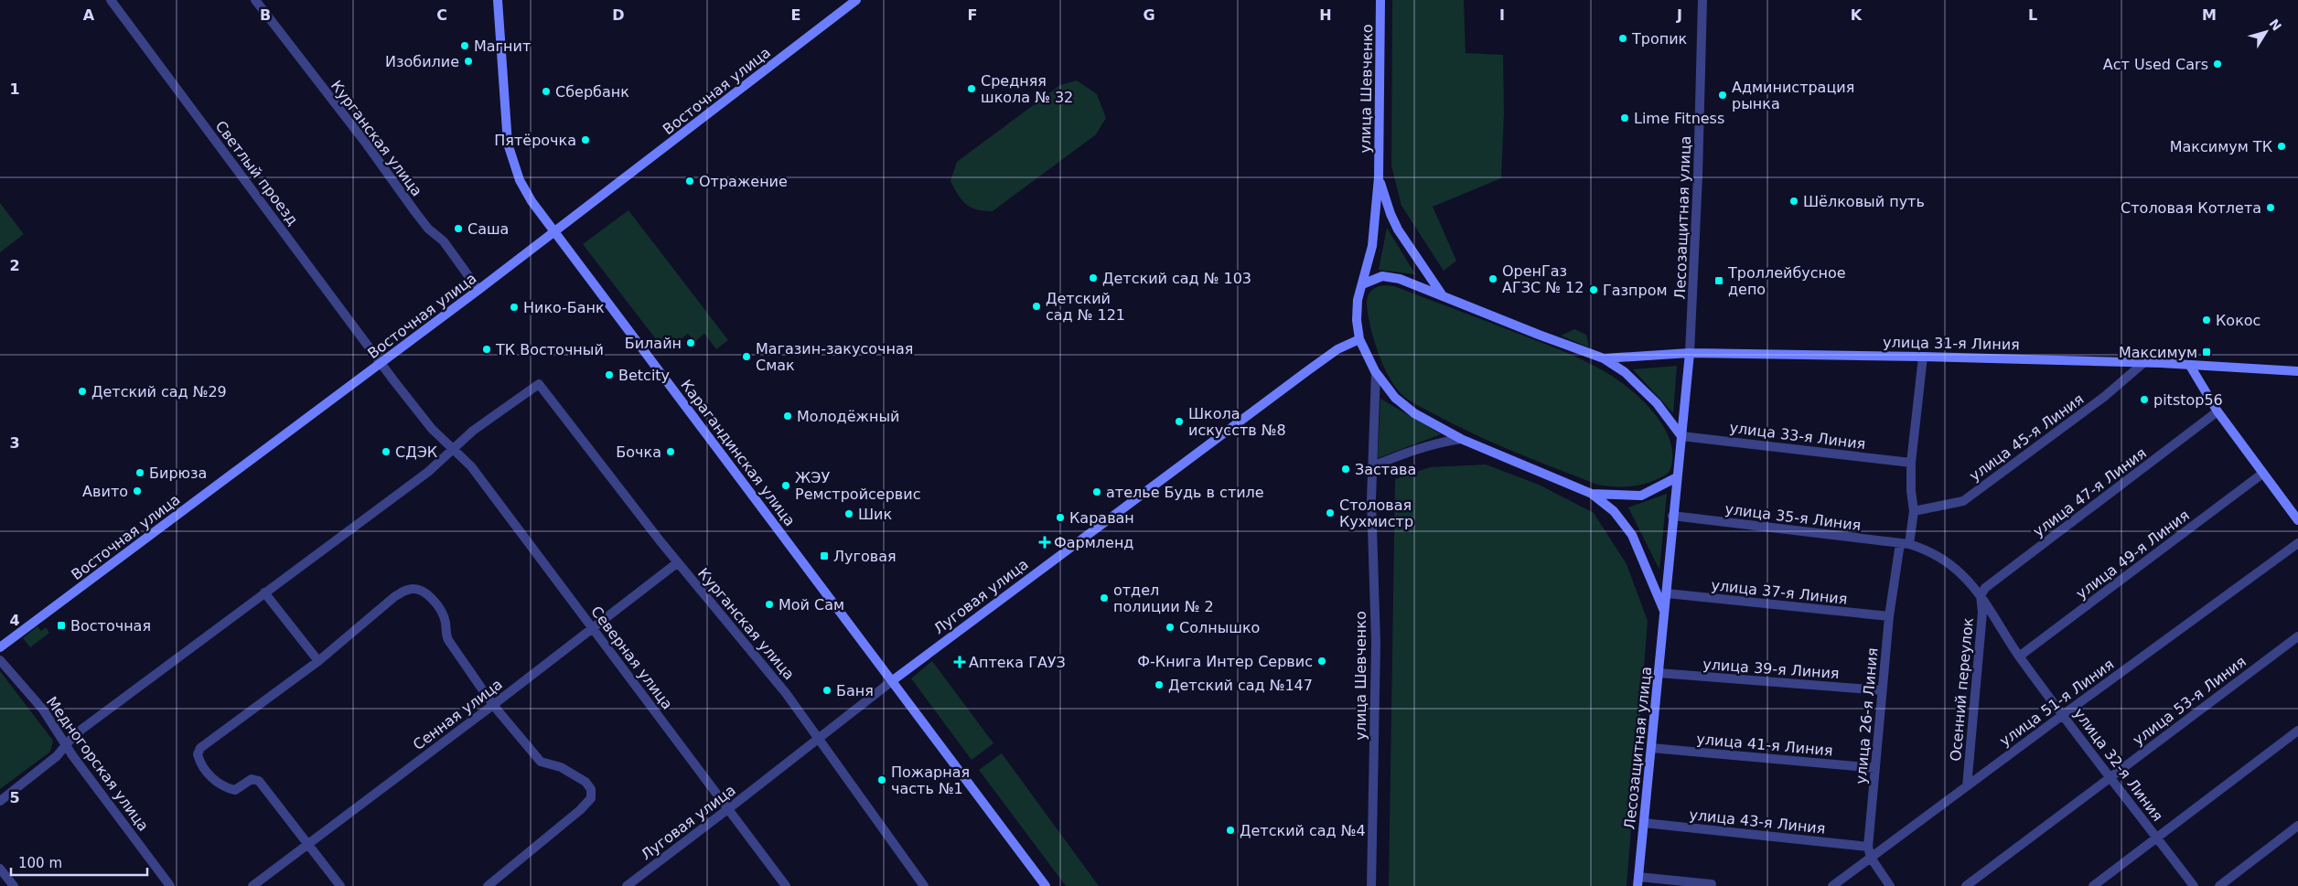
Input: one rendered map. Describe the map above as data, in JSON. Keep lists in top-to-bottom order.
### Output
{
  "streets": {
    "main road": [
      "улица Шевченко",
      "Восточная улица",
      "Лесозащитная улица",
      "улица 31-я Линия",
      "Карагандинская улица",
      "Луговая улица"
    ],
    "street": [
      "Курганская улица",
      "Светлый проезд",
      "улица 33-я Линия",
      "улица 45-я Линия",
      "улица 47-я Линия",
      "улица 35-я Линия",
      "улица 49-я Линия",
      "улица 37-я Линия",
      "Северная улица",
      "улица 39-я Линия",
      "Осенний переулок",
      "улица 53-я Линия",
      "улица 51-я Линия",
      "Сенная улица",
      "улица 26-я Линия",
      "улица 41-я Линия",
      "Медногорская улица",
      "улица 32-я Линия",
      "улица 43-я Линия"
    ]
  },
  "crossings": [
    ["улица Шевченко", "Луговая улица"],
    ["Восточная улица", "Курганская улица"],
    ["Восточная улица", "Светлый проезд"],
    ["Восточная улица", "Карагандинская улица"],
    ["Курганская улица", "Светлый проезд"],
    ["Курганская улица", "Луговая улица"],
    ["Курганская улица", "Северная улица"],
    ["Курганская улица", "Сенная улица"],
    ["Светлый проезд", "Северная улица"],
    ["Лесозащитная улица", "улица 31-я Линия"],
    ["Лесозащитная улица", "улица 33-я Линия"],
    ["Лесозащитная улица", "улица 35-я Линия"],
    ["Лесозащитная улица", "улица 37-я Линия"],
    ["Лесозащитная улица", "улица 39-я Линия"],
    ["Лесозащитная улица", "улица 41-я Линия"],
    ["Лесозащитная улица", "улица 43-я Линия"],
    ["улица 31-я Линия", "улица 45-я Линия"],
    ["улица 31-я Линия", "улица 26-я Линия"],
    ["улица 33-я Линия", "улица 26-я Линия"],
    ["улица 45-я Линия", "улица 26-я Линия"],
    ["Карагандинская улица", "Луговая улица"],
    ["улица 47-я Линия", "Осенний переулок"],
    ["улица 47-я Линия", "улица 32-я Линия"],
    ["улица 35-я Линия", "улица 26-я Линия"],
    ["улица 35-я Линия", "улица 32-я Линия"],
    ["улица 49-я Линия", "улица 32-я Линия"],
    ["улица 37-я Линия", "улица 26-я Линия"],
    ["Луговая улица", "Северная улица"],
    ["Северная улица", "Сенная улица"],
    ["улица 39-я Линия", "улица 26-я Линия"],
    ["Осенний переулок", "улица 51-я Линия"],
    ["Осенний переулок", "улица 32-я Линия"],
    ["улица 53-я Линия", "улица 32-я Линия"],
    ["улица 51-я Линия", "улица 26-я Линия"],
    ["улица 51-я Линия", "улица 32-я Линия"],
    ["улица 26-я Линия", "улица 41-я Линия"],
    ["улица 26-я Линия", "улица 32-я Линия"],
    ["улица 26-я Линия", "улица 43-я Линия"]
  ],
  "places": {
    "other": [
      "Тропик",
      "Магнит",
      "Изобилие",
      "Аст Used Cars",
      "Средняя школа № 32",
      "Сбербанк",
      "Администрация рынка",
      "Lime Fitness",
      "Пятёрочка",
      "Максимум ТК",
      "Отражение",
      "Шёлковый путь",
      "Столовая Котлета",
      "Саша",
      "Детский сад № 103",
      "ОренГаз АГЗС № 12",
      "Газпром",
      "Детский сад № 121",
      "Нико-Банк",
      "Кокос",
      "Билайн",
      "ТК Восточный",
      "Магазин-закусочная Смак",
      "Betcity",
      "Детский сад №29",
      "pitstop56",
      "Молодёжный",
      "Школа искусств №8",
      "СДЭК",
      "Бочка",
      "Застава",
      "Бирюза",
      "ЖЭУ Ремстройсервис",
      "Авито",
      "ателье Будь в стиле",
      "Столовая Кухмистр",
      "Шик",
      "Караван",
      "отдел полиции № 2",
      "Мой Cам",
      "Солнышко",
      "Ф-Книга Интер Сервис",
      "Детский сад №147",
      "Баня",
      "Пожарная часть №1",
      "Детский сад №4"
    ],
    "transit": [
      "Троллейбусное депо",
      "Максимум",
      "Луговая",
      "Восточная"
    ],
    "health": ["Фармленд", "Аптека ГАУЗ"]
  },
  "scale_bar": "100 m",
  "north": "top right",
  "grid": {
    "columns": [
      "A",
      "B",
      "C",
      "D",
      "E",
      "F",
      "G",
      "H",
      "I",
      "J",
      "K",
      "L",
      "M"
    ],
    "rows": [
      "1",
      "2",
      "3",
      "4",
      "5"
    ]
  }
}
